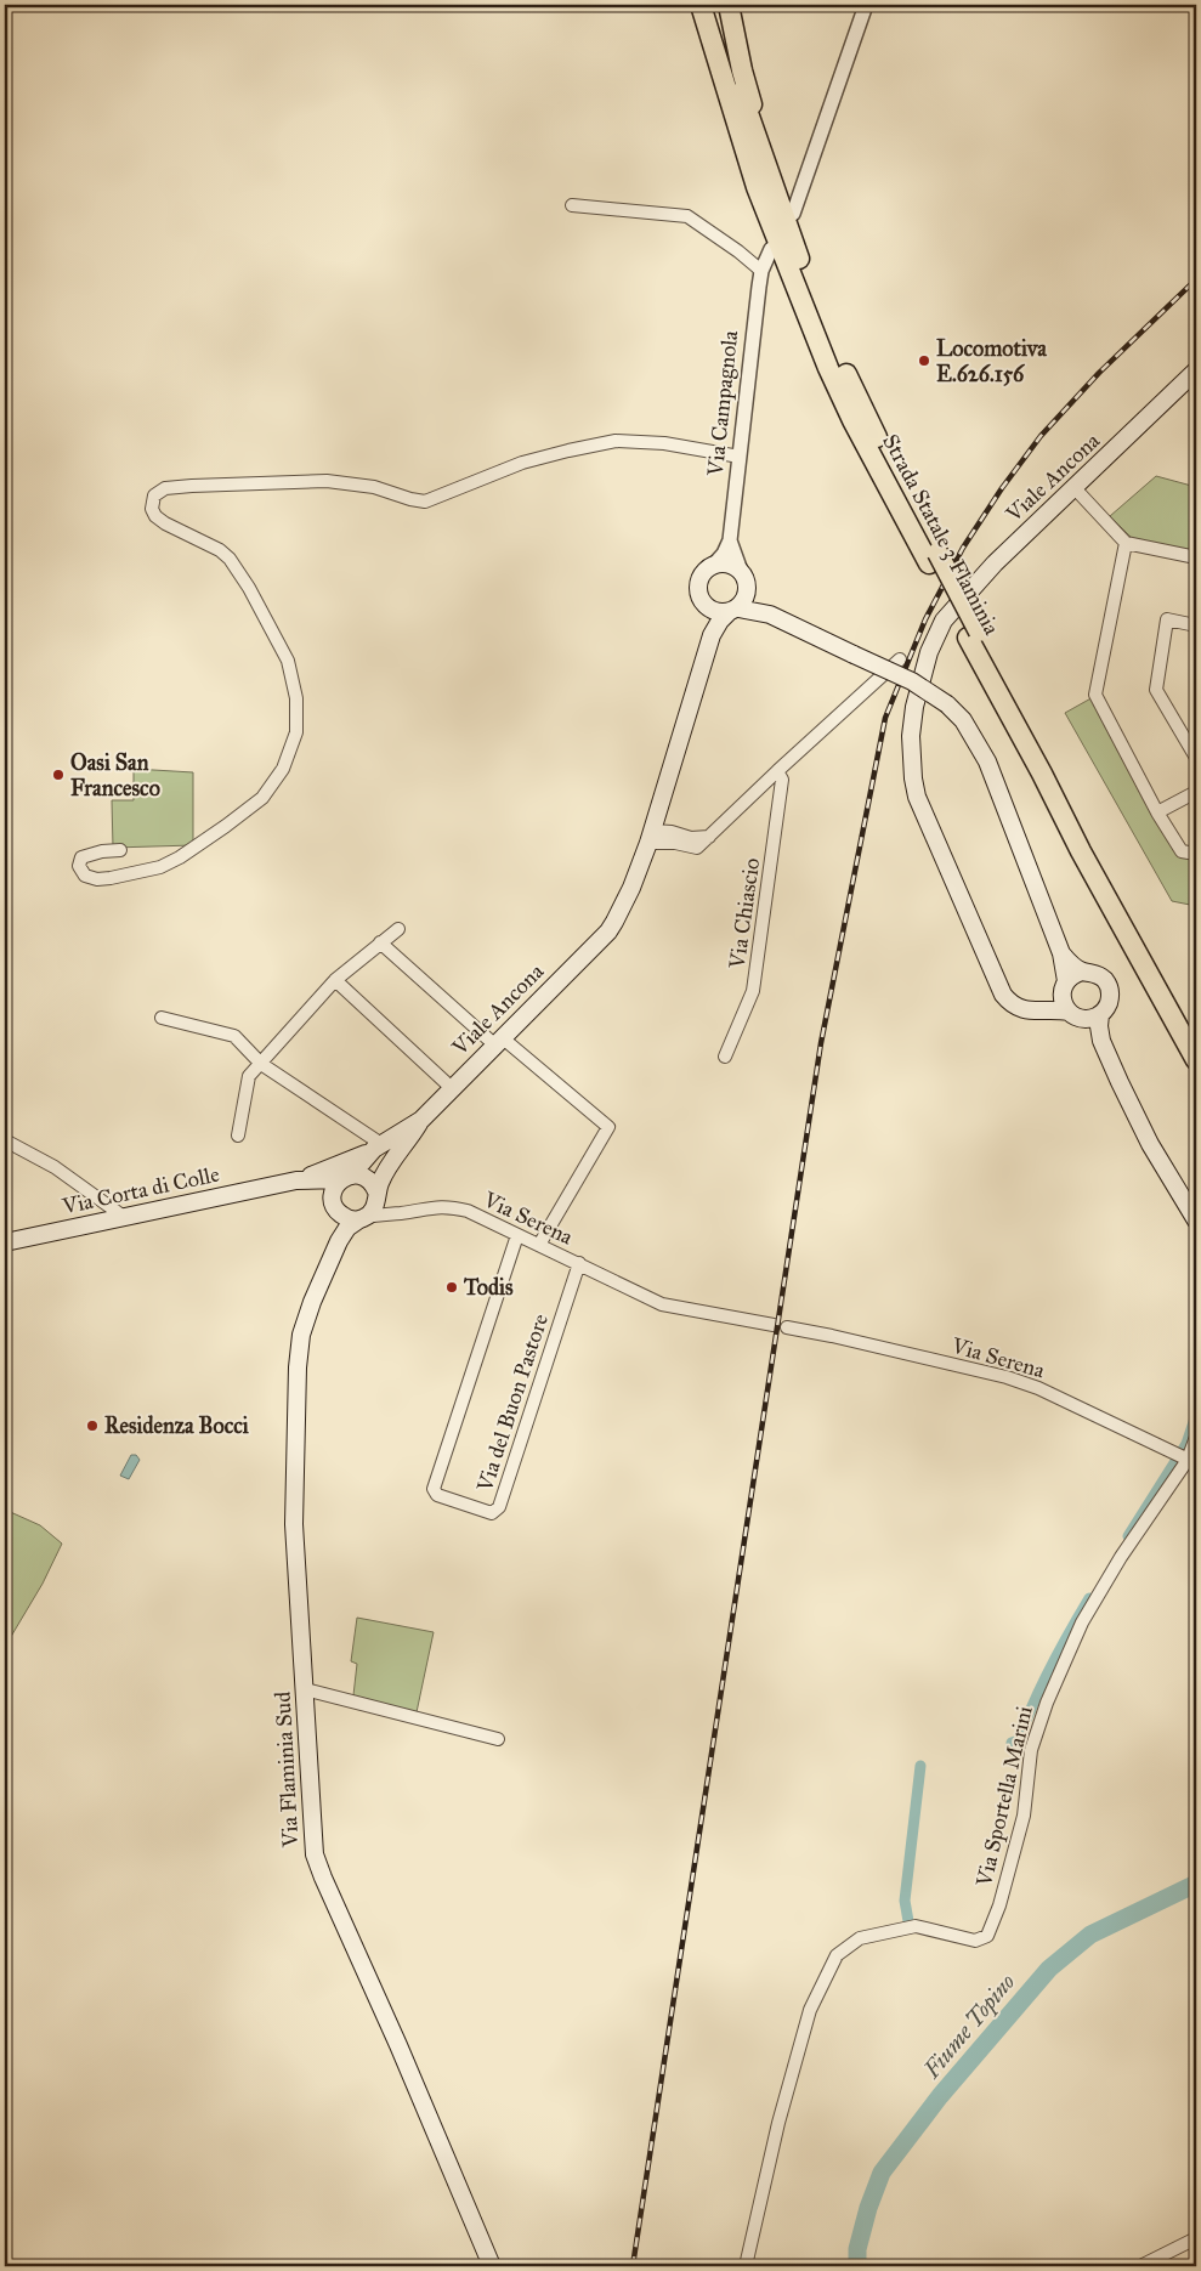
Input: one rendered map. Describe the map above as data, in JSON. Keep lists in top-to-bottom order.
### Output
{
  "streets": {
    "highway": ["Strada Statale 3 Flaminia"],
    "main road": [
      "Via Campagnola",
      "Viale Ancona",
      "Via Corta di Colle",
      "Via Flaminia Sud"
    ],
    "street": [
      "Via Chiascio",
      "Via Serena",
      "Via del Buon Pastore",
      "Via Sportella Marini"
    ]
  },
  "crossings": [
    ["Via Campagnola", "Viale Ancona"],
    ["Viale Ancona", "Via Corta di Colle"],
    ["Viale Ancona", "Via Serena"],
    ["Viale Ancona", "Via Flaminia Sud"],
    ["Via Corta di Colle", "Via Serena"],
    ["Via Corta di Colle", "Via Flaminia Sud"],
    ["Via Serena", "Via del Buon Pastore"],
    ["Via Serena", "Via Flaminia Sud"],
    ["Via Serena", "Via Sportella Marini"]
  ],
  "water": ["Fiume Topino"],
  "places": [
    "Locomotiva E.626.156",
    "Oasi San Francesco",
    "Todis",
    "Residenza Bocci"
  ]
}
